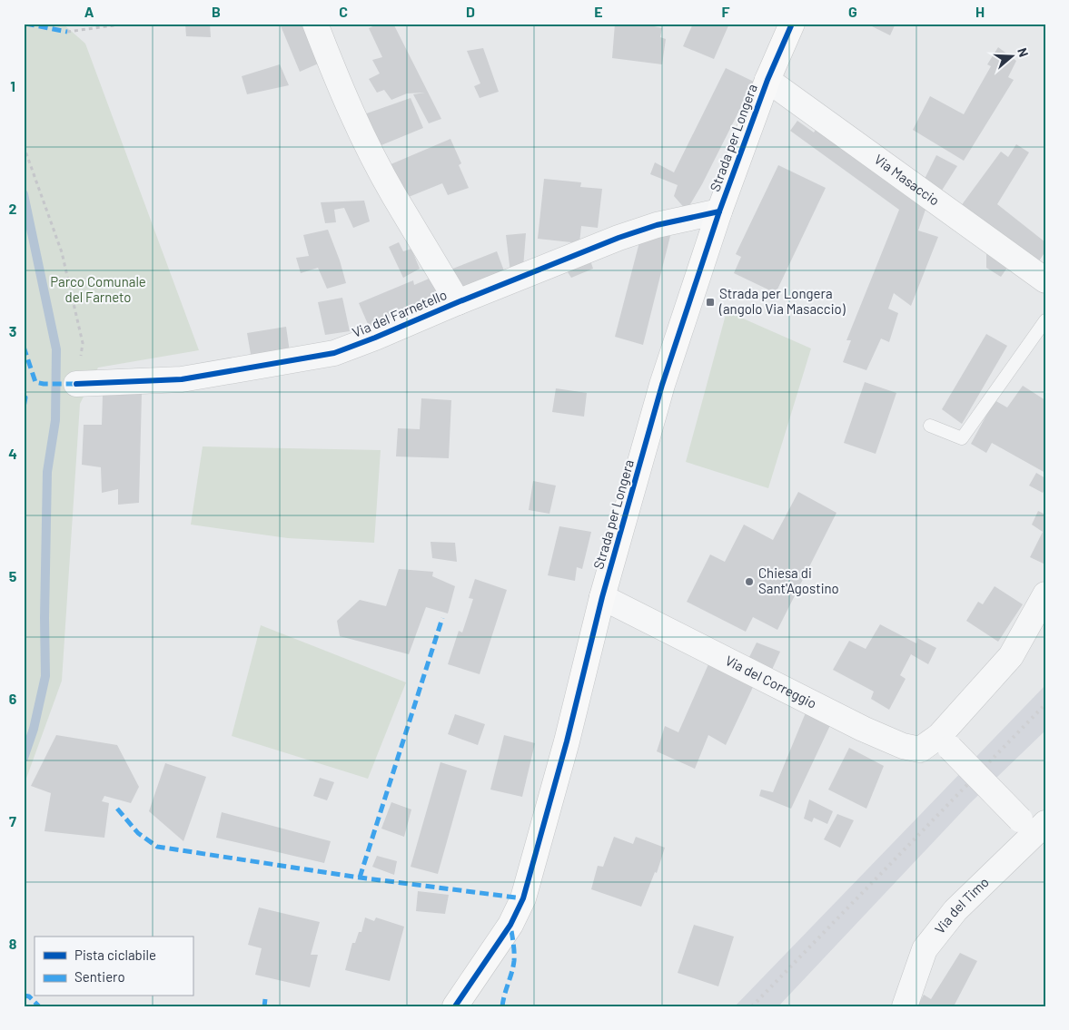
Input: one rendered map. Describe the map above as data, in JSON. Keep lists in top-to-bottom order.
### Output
{
  "streets": {
    "street": [
      "Strada per Longera",
      "Via Masaccio",
      "Via del Farnetello",
      "Via del Correggio",
      "Via del Timo"
    ]
  },
  "crossings": [
    ["Strada per Longera", "Via Masaccio"],
    ["Strada per Longera", "Via del Farnetello"],
    ["Strada per Longera", "Via del Correggio"]
  ],
  "parks": ["Parco Comunale del Farneto"],
  "places": {
    "transit": ["Strada per Longera (angolo Via Masaccio)"],
    "other": ["Chiesa di Sant'Agostino"]
  },
  "legend": ["Pista ciclabile", "Sentiero"],
  "north": "right",
  "grid": {
    "columns": [
      "A",
      "B",
      "C",
      "D",
      "E",
      "F",
      "G",
      "H"
    ],
    "rows": [
      "1",
      "2",
      "3",
      "4",
      "5",
      "6",
      "7",
      "8"
    ]
  }
}
